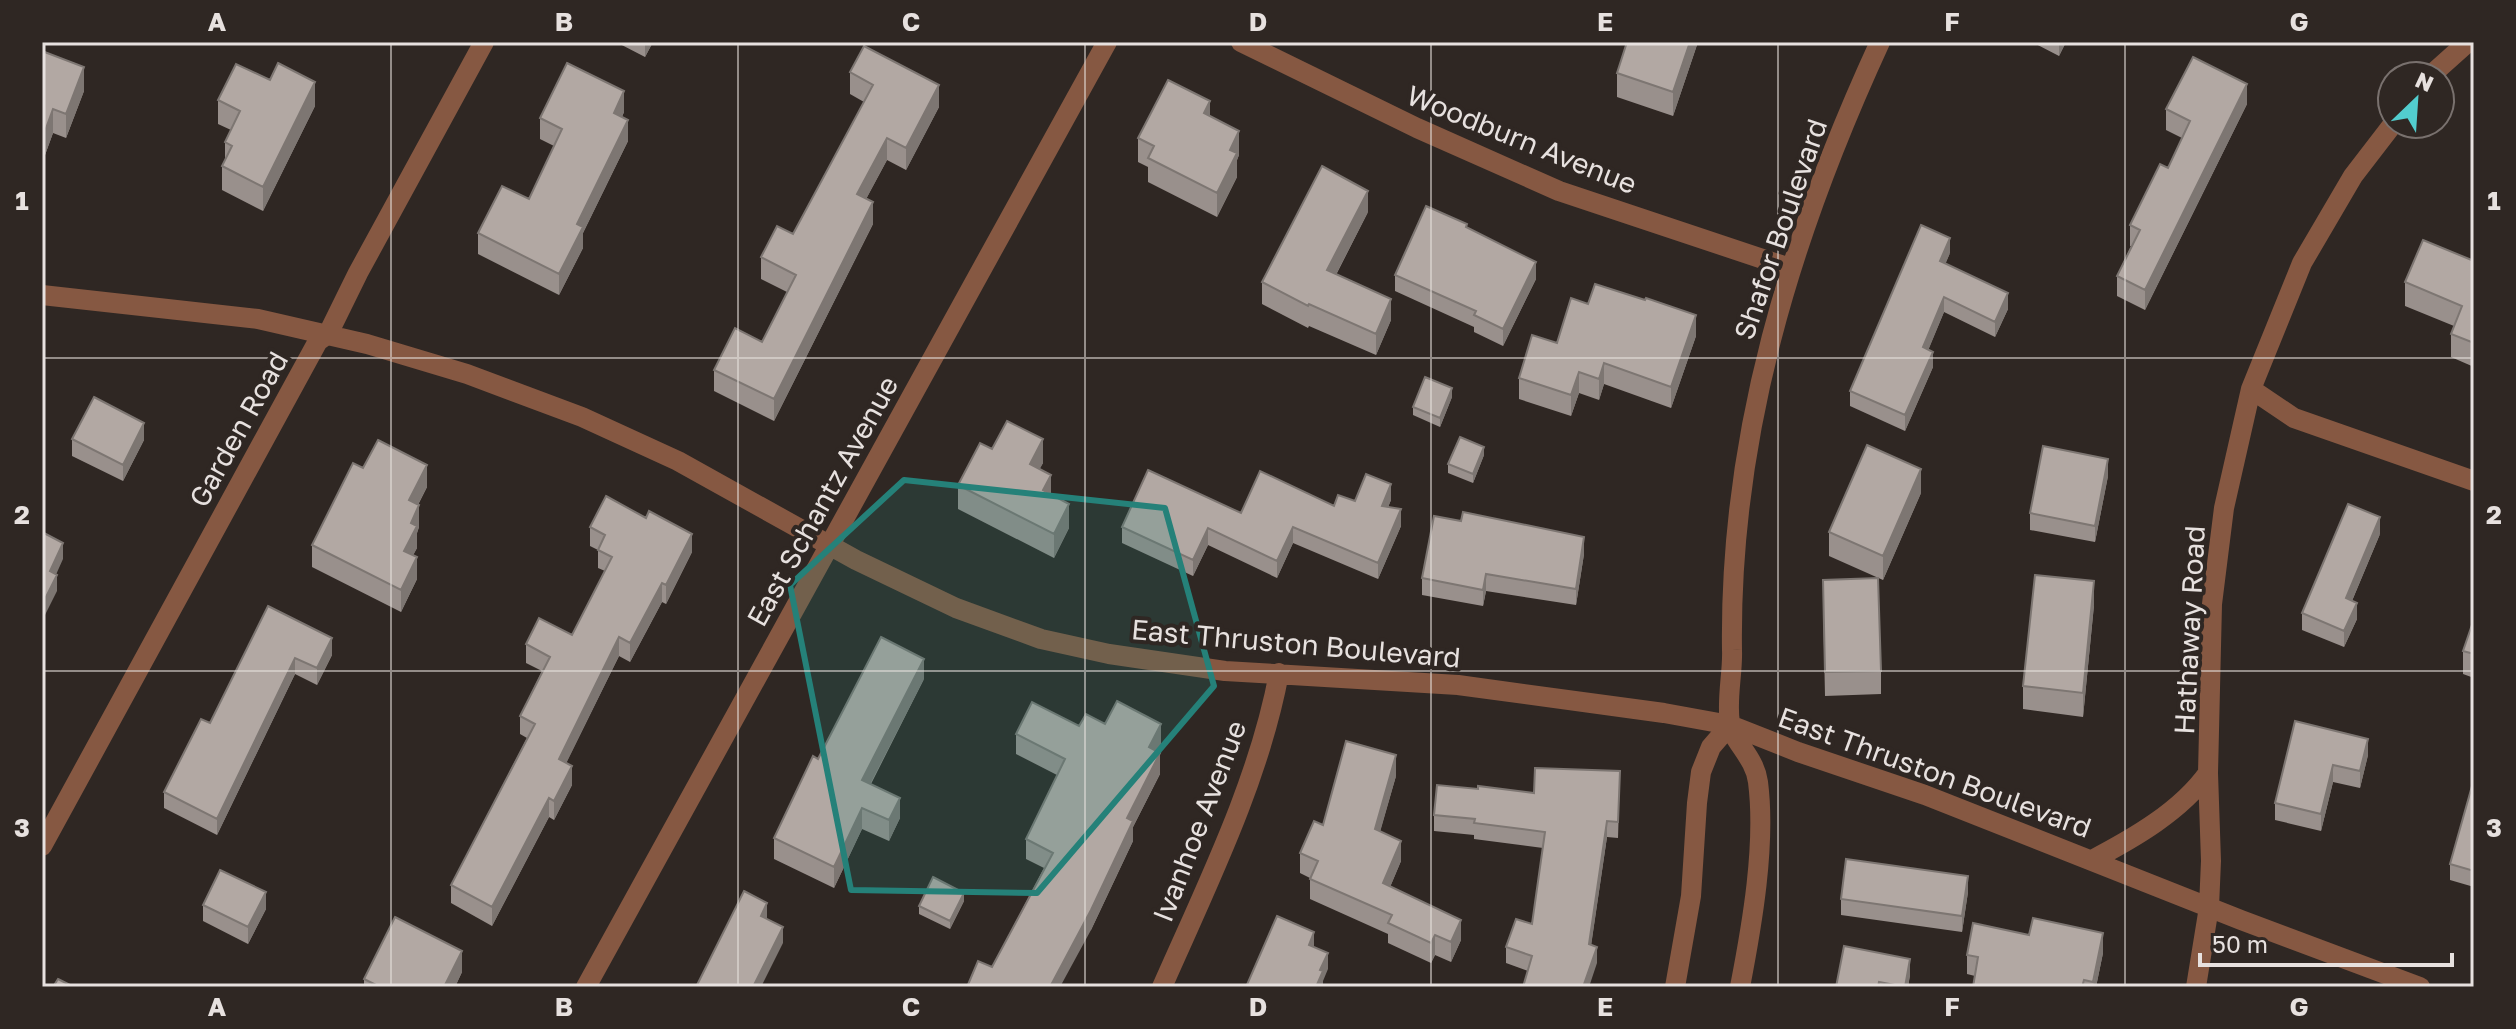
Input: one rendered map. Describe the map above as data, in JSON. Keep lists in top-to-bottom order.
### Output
{
  "streets": {
    "street": [
      "Woodburn Avenue",
      "Shafor Boulevard",
      "Garden Road",
      "East Schantz Avenue",
      "Hathaway Road",
      "East Thruston Boulevard",
      "Ivanhoe Avenue"
    ]
  },
  "crossings": [
    ["Woodburn Avenue", "Shafor Boulevard"],
    ["Shafor Boulevard", "East Thruston Boulevard"],
    ["Garden Road", "East Thruston Boulevard"],
    ["East Schantz Avenue", "East Thruston Boulevard"],
    ["Hathaway Road", "East Thruston Boulevard"],
    ["East Thruston Boulevard", "Ivanhoe Avenue"]
  ],
  "scale_bar": "50 m",
  "north": "top right",
  "grid": {
    "columns": [
      "A",
      "B",
      "C",
      "D",
      "E",
      "F",
      "G"
    ],
    "rows": ["1", "2", "3"]
  }
}
